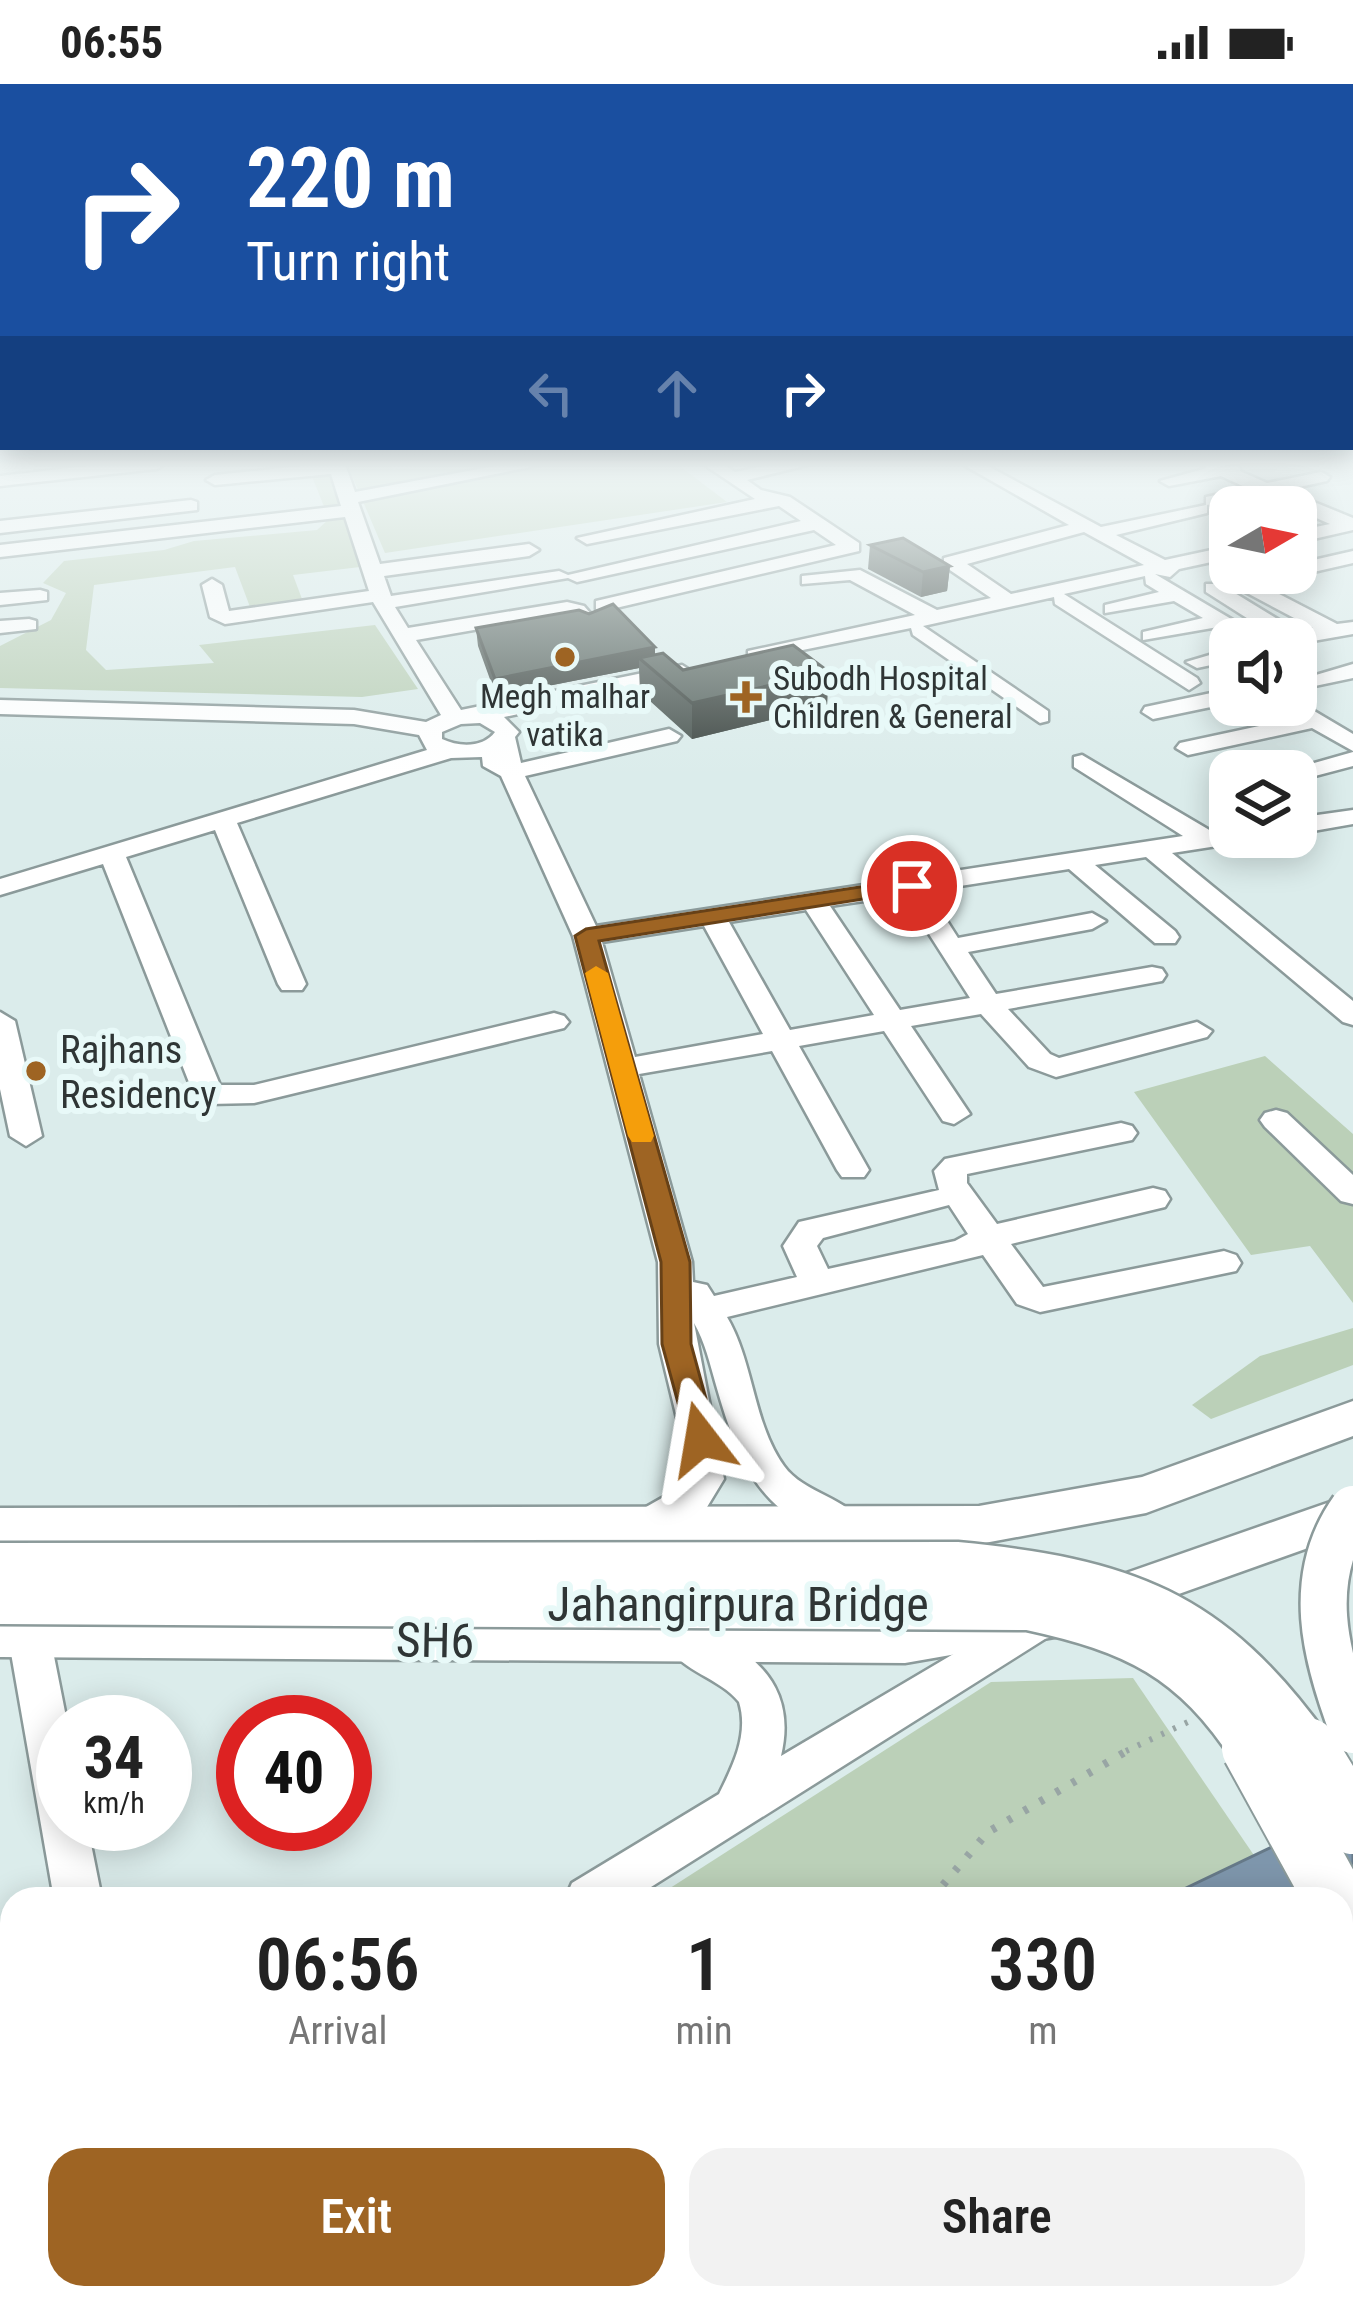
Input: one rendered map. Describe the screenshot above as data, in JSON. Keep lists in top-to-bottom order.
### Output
{
  "streets": {
    "main road": ["Jahangirpura Bridge", "SH6"]
  },
  "crossings": [
    ["Jahangirpura Bridge", "SH6"]
  ],
  "places": {
    "other": ["Megh malhar vatika", "Rajhans Residency"],
    "health": ["Subodh Hospital Children & General"]
  },
  "north": "right",
  "page": {
    "status": "06:55",
    "turn": ["220 m", "Turn right"],
    "speed": "34 km/h",
    "limit": "40",
    "eta": [
      "06:56",
      "Arrival",
      "1",
      "min",
      "330",
      "m"
    ],
    "buttons": ["Exit", "Share"]
  }
}
